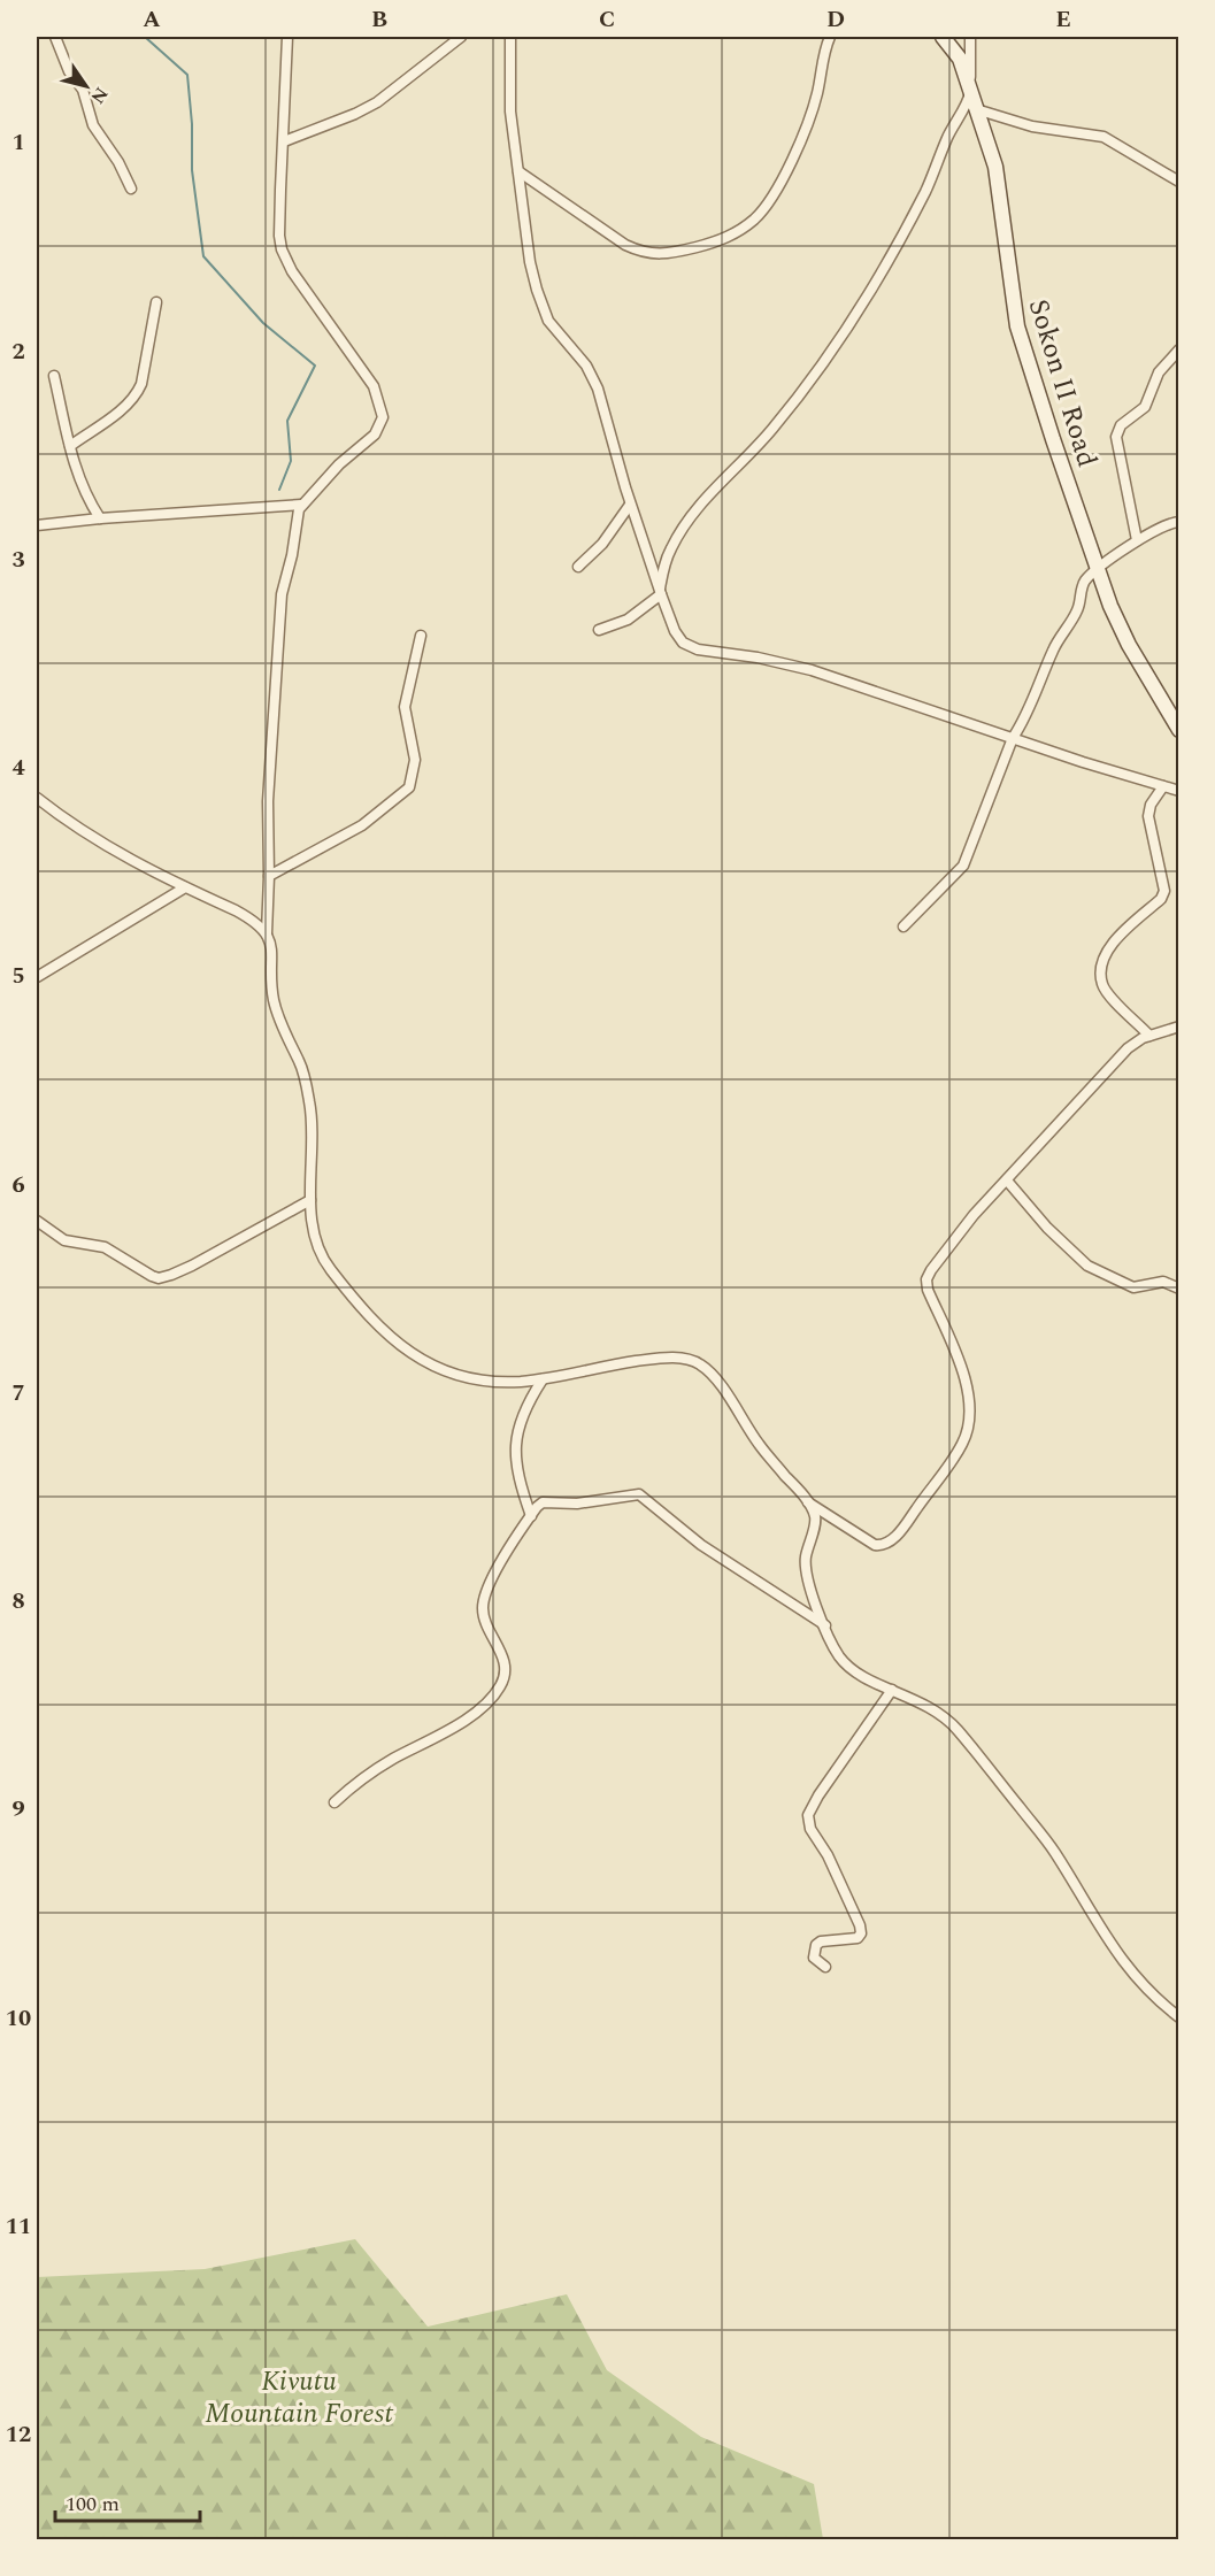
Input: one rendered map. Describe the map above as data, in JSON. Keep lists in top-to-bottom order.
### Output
{
  "streets": {
    "street": ["Sokon II Road"]
  },
  "parks": ["Kivutu Mountain Forest"],
  "scale_bar": "100 m",
  "north": "bottom right",
  "grid": {
    "columns": [
      "A",
      "B",
      "C",
      "D",
      "E"
    ],
    "rows": [
      "1",
      "2",
      "3",
      "4",
      "5",
      "6",
      "7",
      "8",
      "9",
      "10",
      "11",
      "12"
    ]
  }
}
